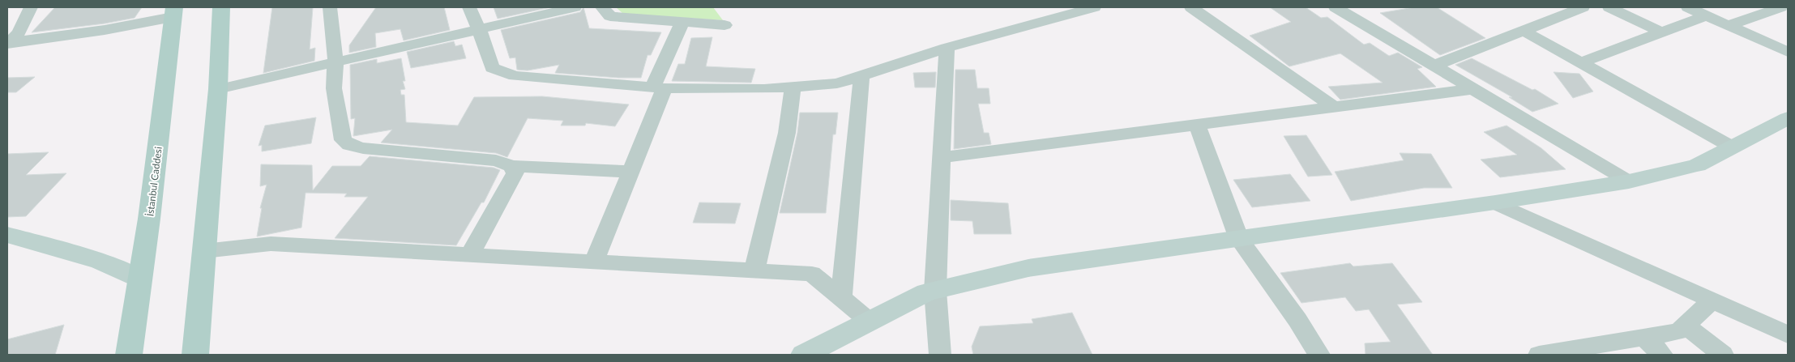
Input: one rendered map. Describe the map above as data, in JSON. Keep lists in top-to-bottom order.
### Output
{
  "streets": {
    "main road": ["İstanbul Caddesi"]
  }
}
